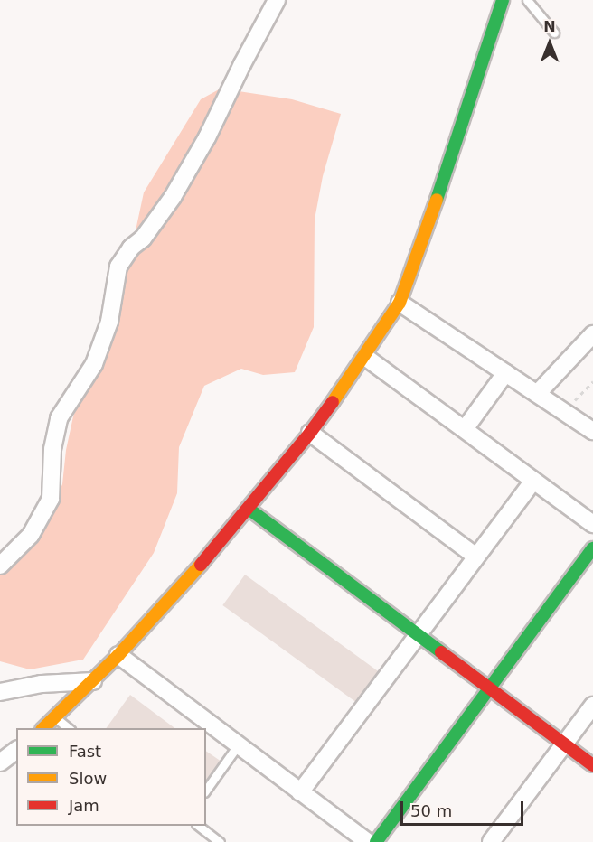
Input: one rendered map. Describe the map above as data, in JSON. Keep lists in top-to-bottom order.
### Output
{
  "legend": ["Fast", "Slow", "Jam"],
  "scale_bar": "50 m",
  "north": "top"
}
